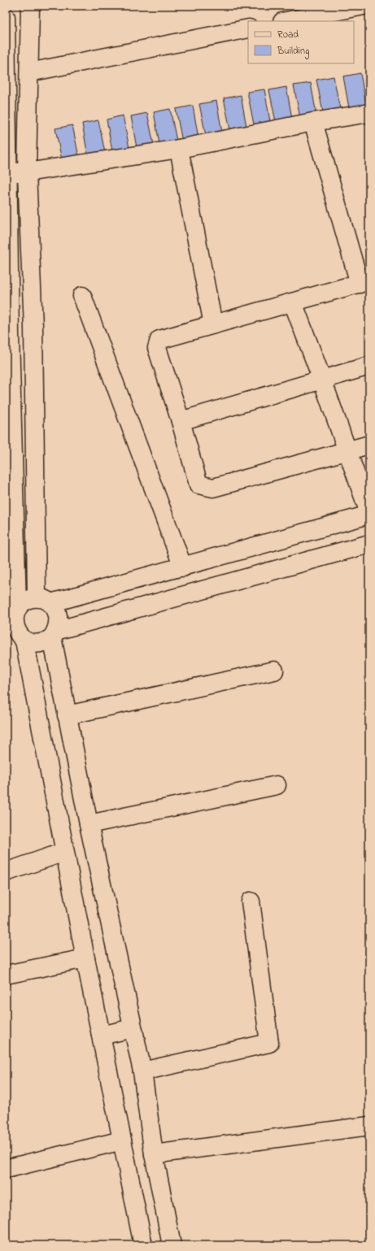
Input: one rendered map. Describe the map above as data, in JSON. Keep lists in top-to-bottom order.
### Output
{
  "legend": ["Road", "Building"]
}
